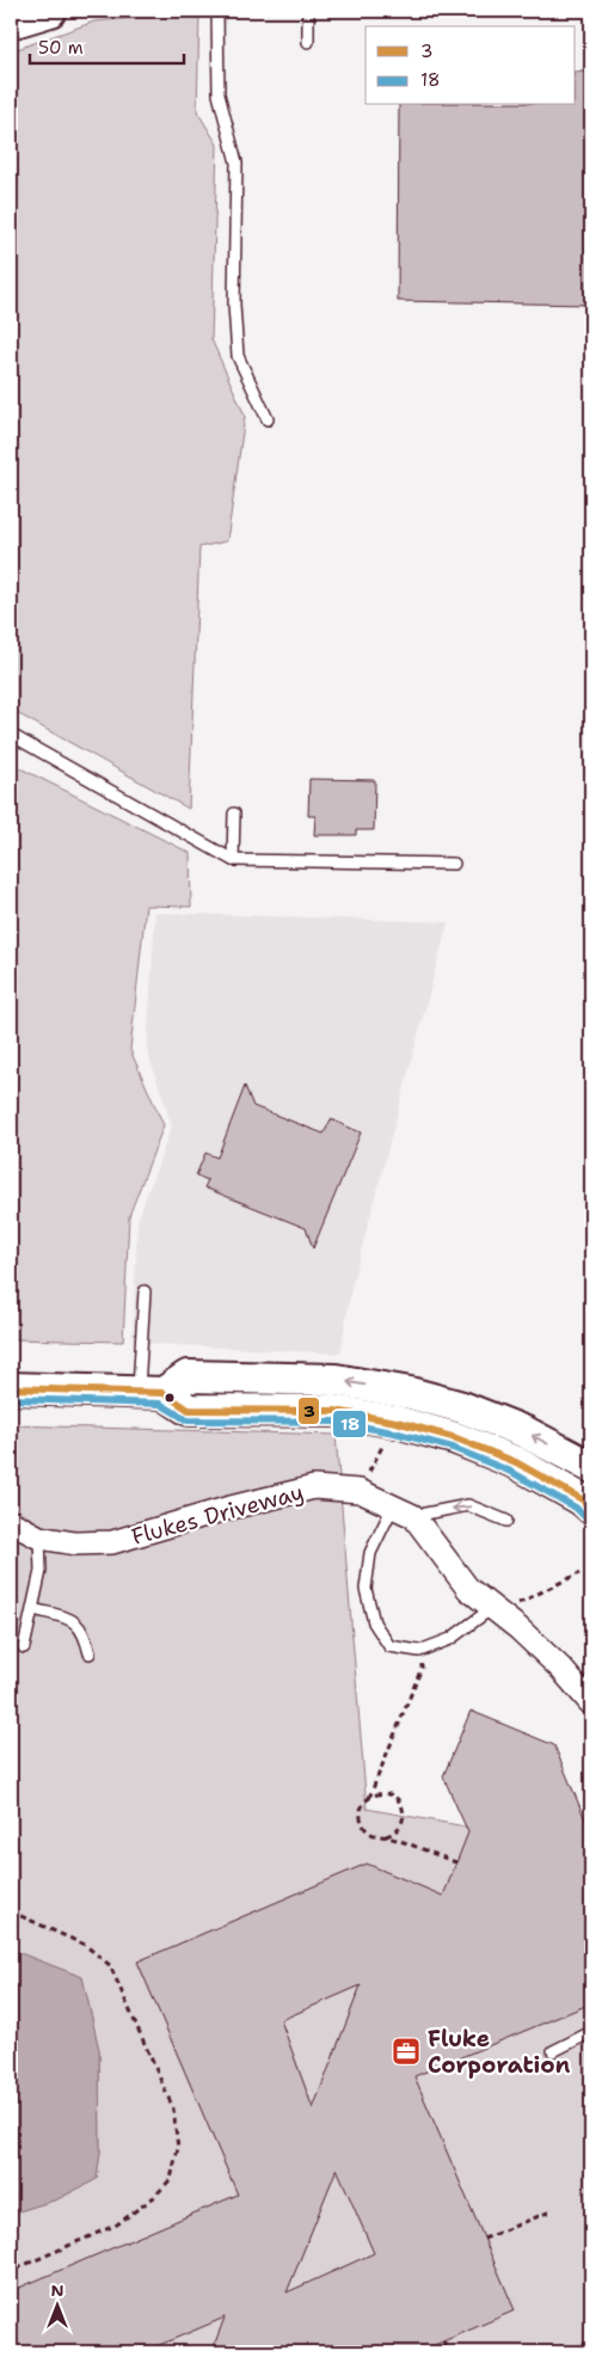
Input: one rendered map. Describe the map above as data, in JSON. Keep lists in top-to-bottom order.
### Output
{
  "streets": {
    "street": ["Flukes Driveway"]
  },
  "places": {
    "office": ["Fluke Corporation"]
  },
  "lines": ["transit line 3", "transit line 18"],
  "legend": ["3", "18"],
  "scale_bar": "50 m",
  "north": "top"
}
